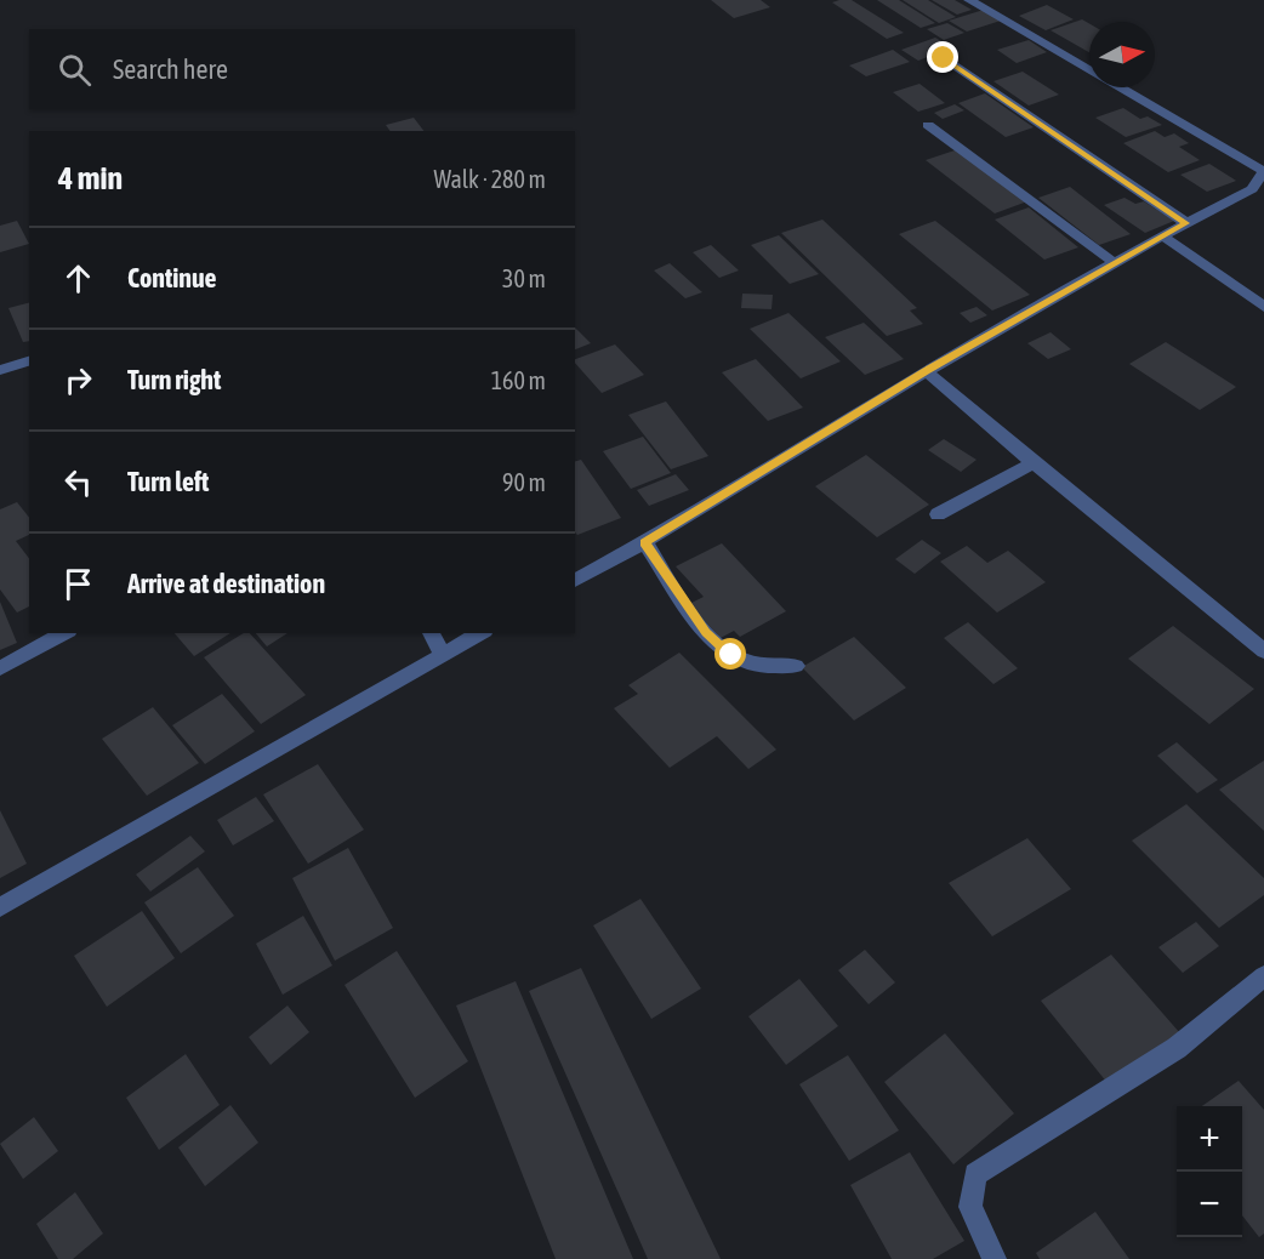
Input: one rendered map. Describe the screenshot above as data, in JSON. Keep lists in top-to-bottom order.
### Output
{
  "north": "right",
  "page": {
    "search": "Search here",
    "heading": ["4 min", "Walk · 280 m"],
    "list": [
      ["Continue", "30 m"],
      ["Turn right", "160 m"],
      ["Turn left", "90 m"],
      "Arrive at destination"
    ],
    "map_buttons": ["+", "−"]
  }
}
